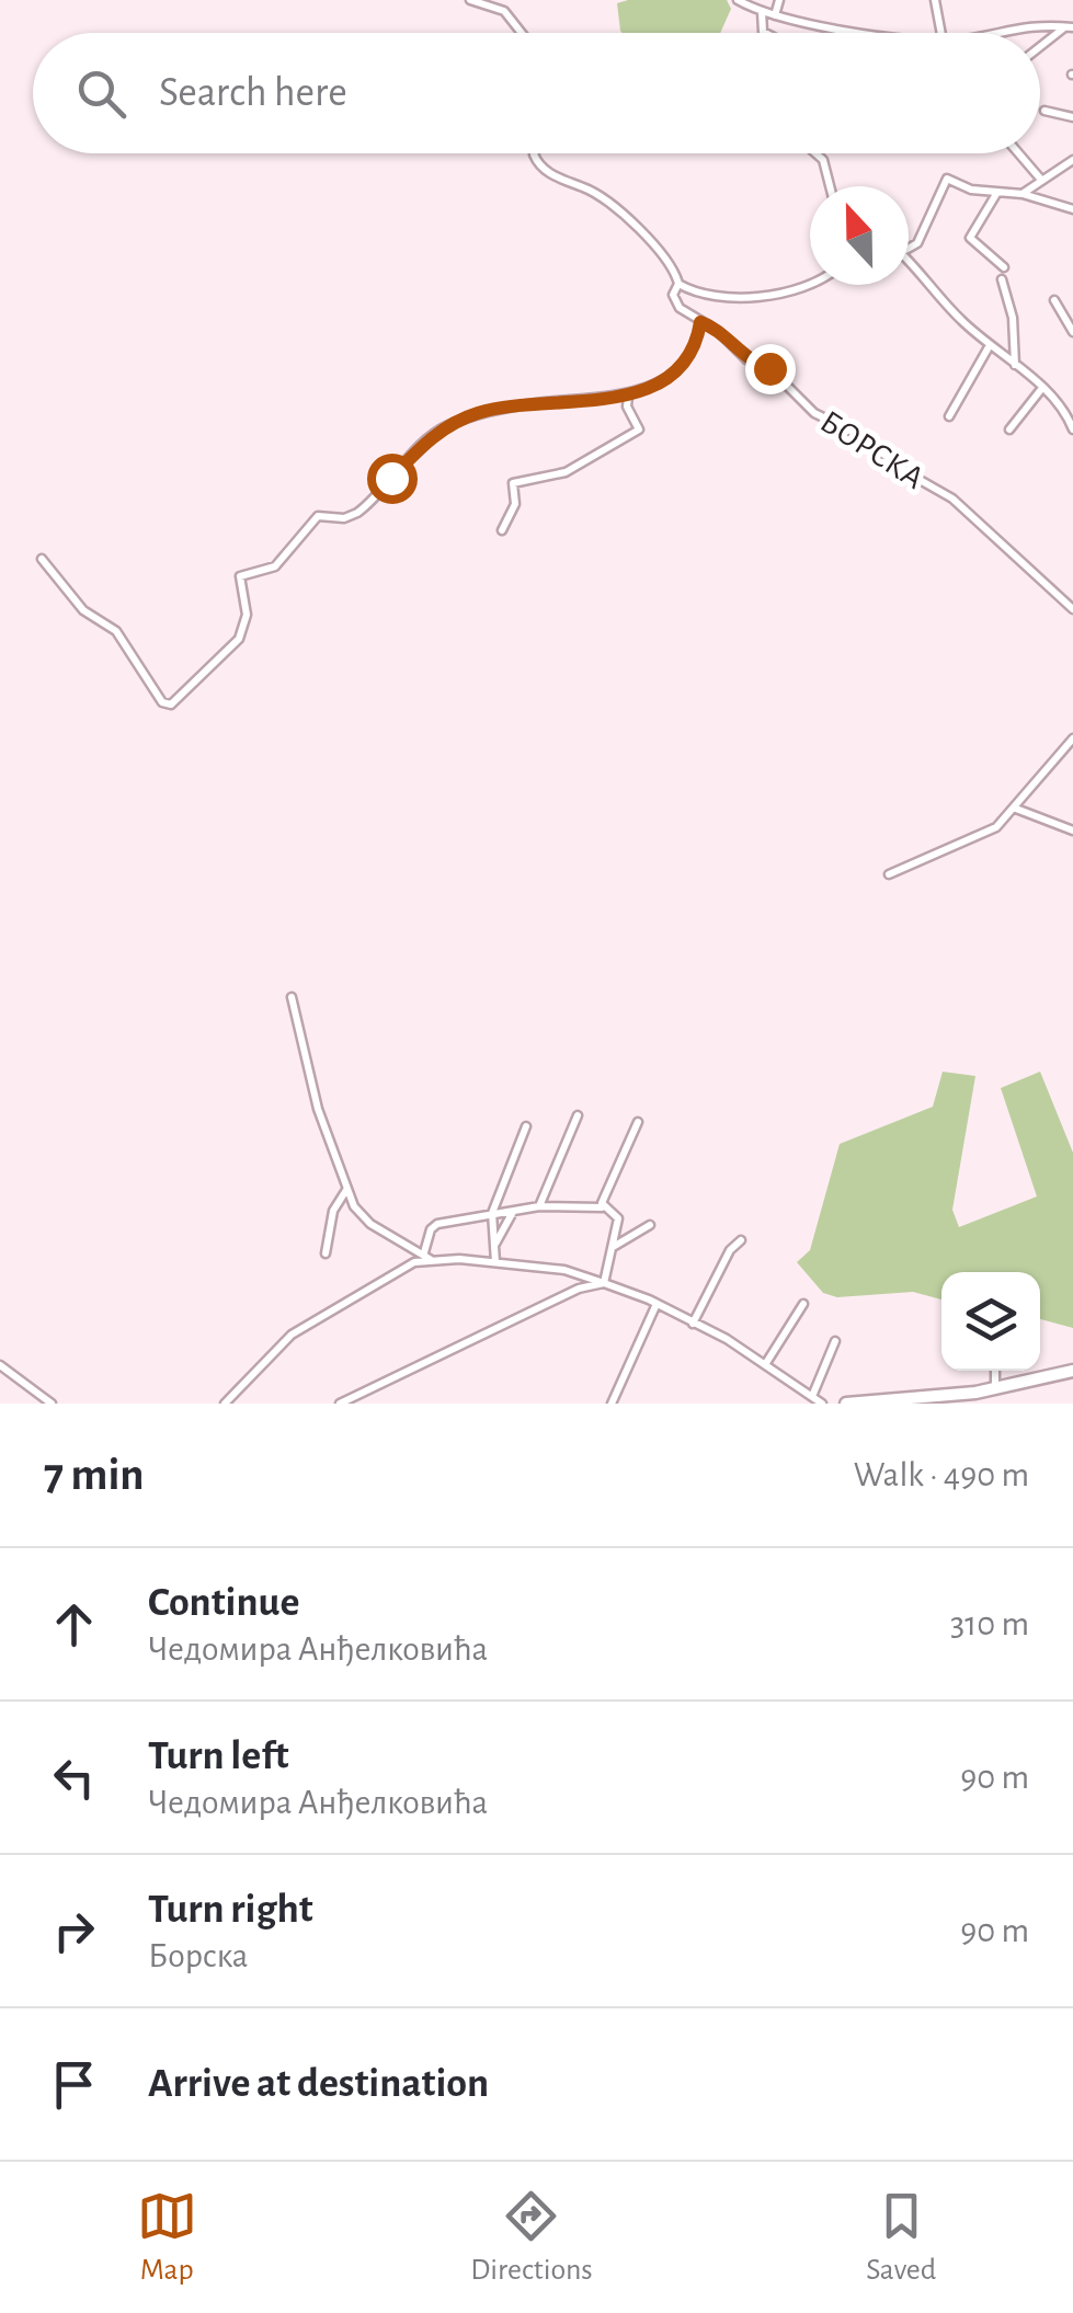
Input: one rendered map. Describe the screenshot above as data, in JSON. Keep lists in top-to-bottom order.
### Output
{
  "streets": {
    "street": ["БОРСКА"]
  },
  "north": "top",
  "page": {
    "search": "Search here",
    "heading": ["7 min", "Walk · 490 m"],
    "list": [
      ["Continue", "Чедомира Анђелковића", "310 m"],
      ["Turn left", "Чедомира Анђелковића", "90 m"],
      ["Turn right", "Борска", "90 m"],
      "Arrive at destination"
    ],
    "nav": ["Map", "Directions", "Saved"]
  }
}
